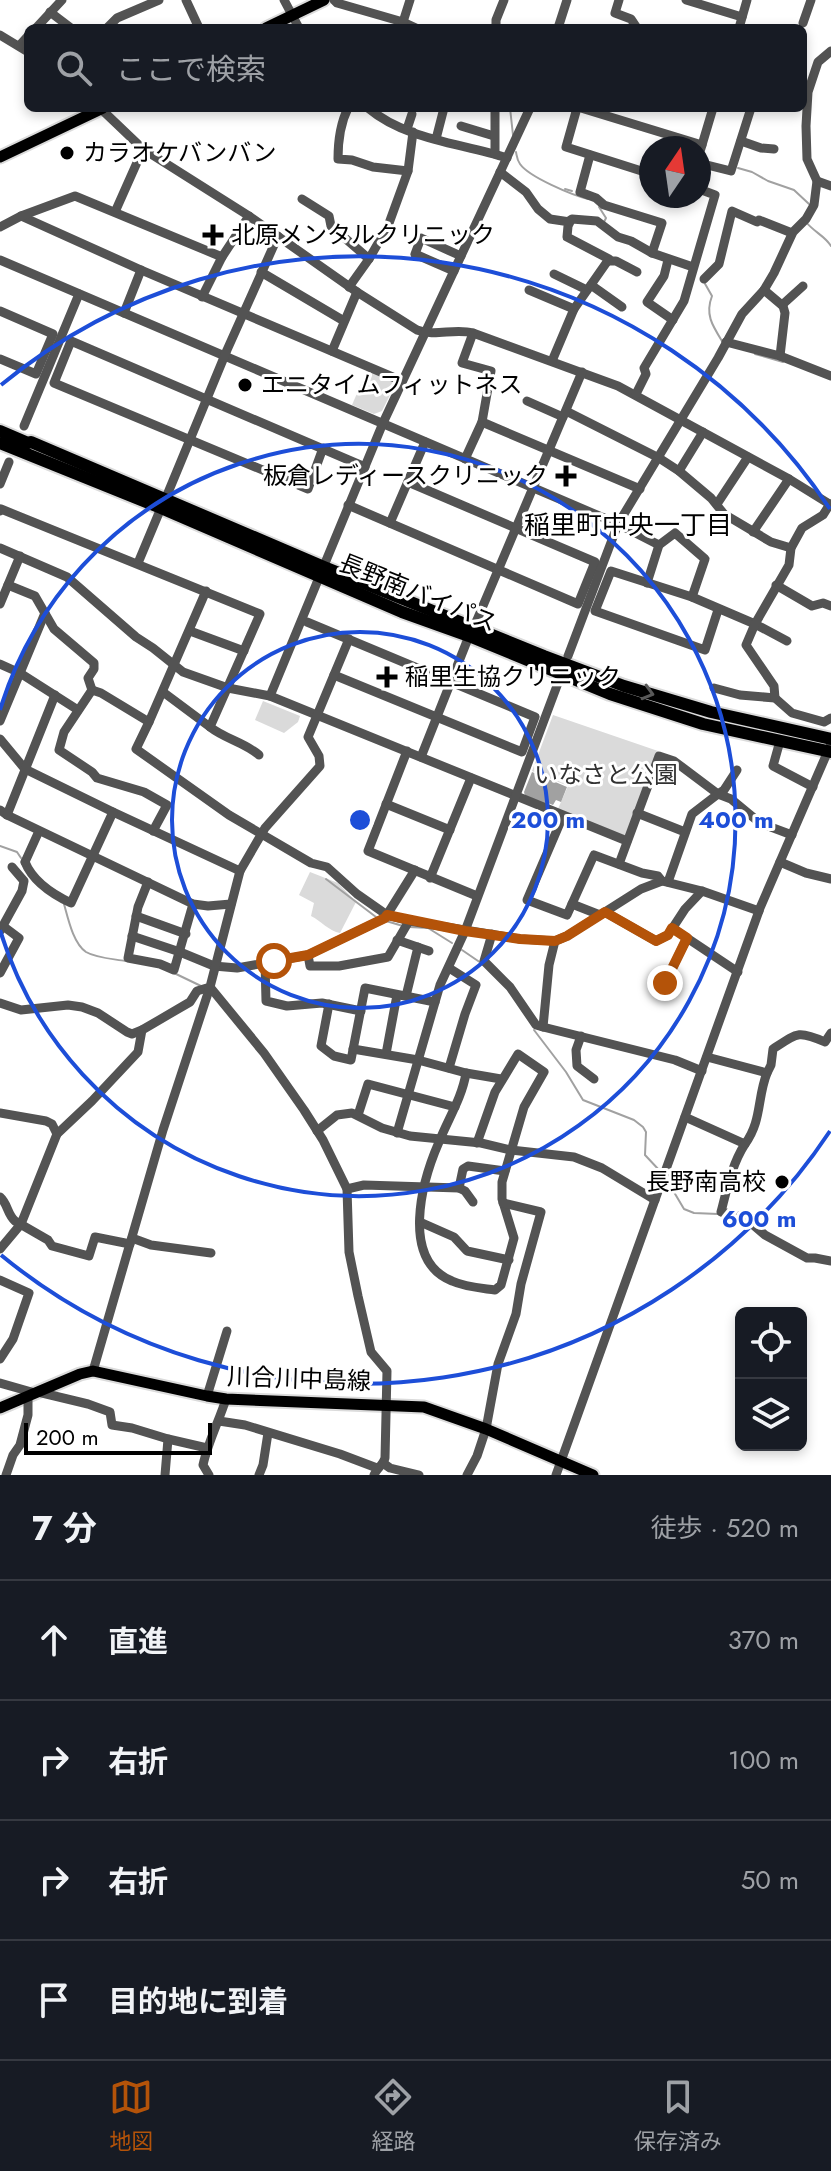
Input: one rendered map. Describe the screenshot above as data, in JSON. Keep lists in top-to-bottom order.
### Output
{
  "streets": {
    "highway": ["長野南バイパス"],
    "main road": ["川合川中島線"]
  },
  "districts": ["稲里町中央一丁目"],
  "parks": ["いなさと公園"],
  "places": {
    "other": ["カラオケバンバン", "エニタイムフィットネス", "長野南高校"],
    "health": ["北原メンタルクリニック", "板倉レディースクリニック", "稲里生協クリニック"]
  },
  "scale_bar": "200 m",
  "north": "top",
  "page": {
    "search": "ここで検索",
    "scale": "200 m",
    "heading": ["7 分", "徒歩 · 520 m"],
    "list": [
      ["直進", "370 m"],
      ["右折", "100 m"],
      ["右折", "50 m"],
      "目的地に到着"
    ],
    "nav": ["地図", "経路", "保存済み"]
  },
  "rings": ["200 m", "400 m", "600 m"]
}
